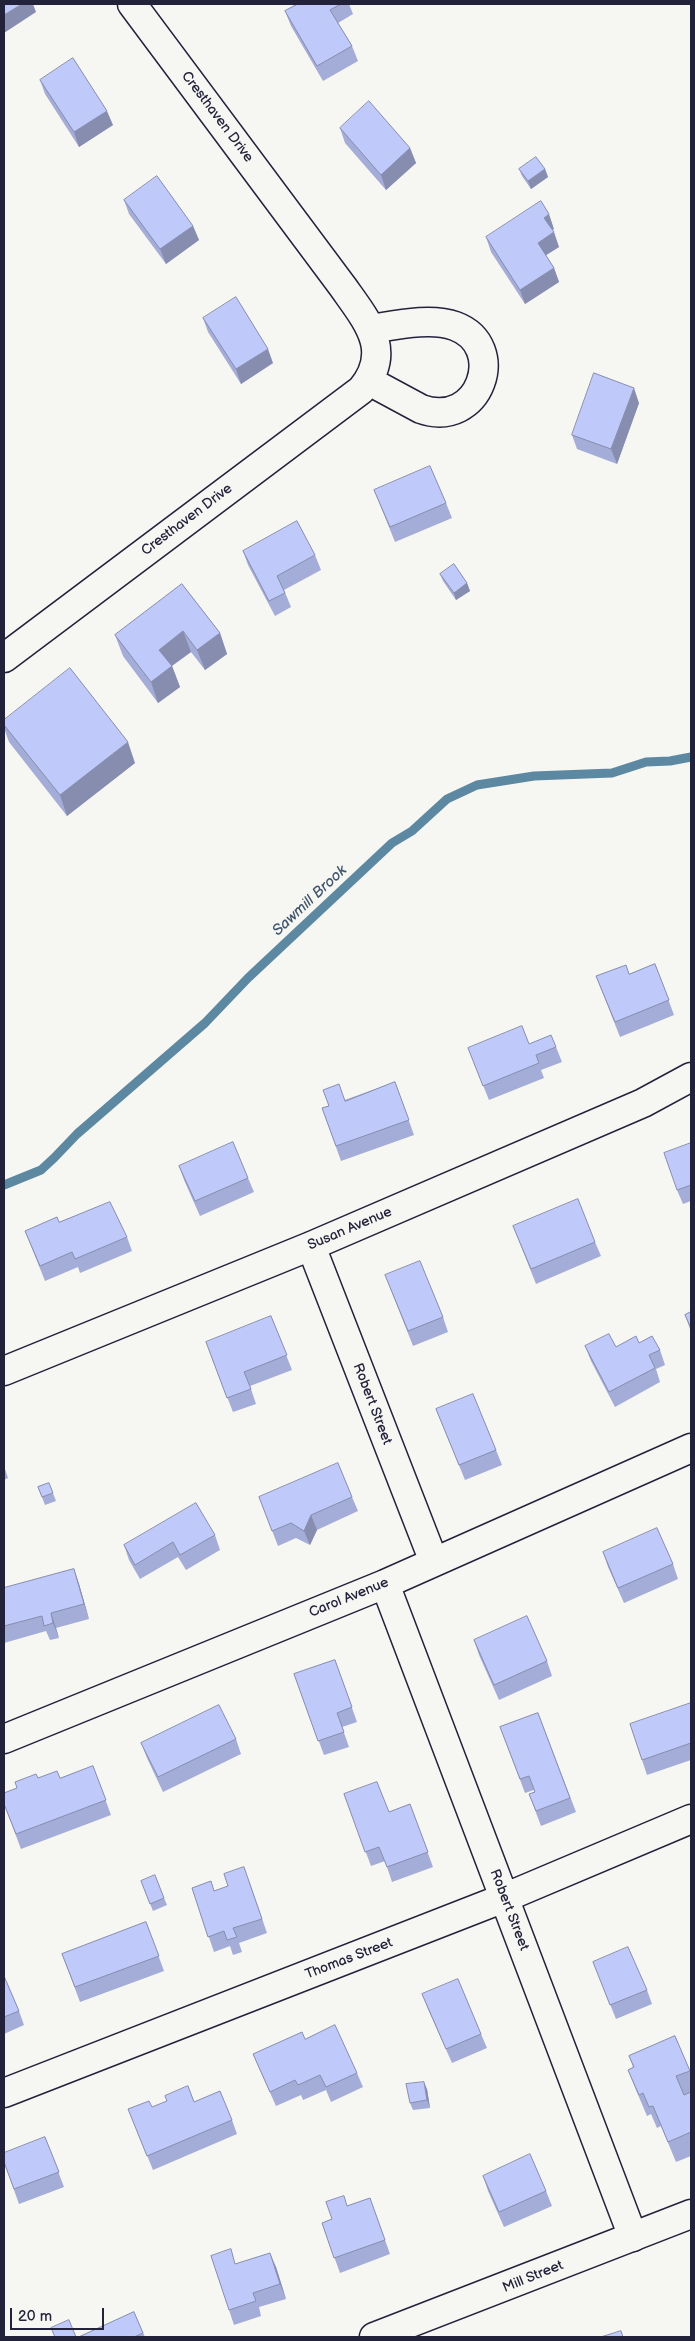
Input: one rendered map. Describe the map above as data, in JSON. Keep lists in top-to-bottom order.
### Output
{
  "streets": {
    "street": [
      "Cresthaven Drive",
      "Susan Avenue",
      "Robert Street",
      "Carol Avenue",
      "Thomas Street",
      "Mill Street"
    ]
  },
  "crossings": [
    ["Susan Avenue", "Robert Street"],
    ["Robert Street", "Carol Avenue"],
    ["Robert Street", "Thomas Street"],
    ["Robert Street", "Mill Street"]
  ],
  "water": ["Sawmill Brook"],
  "scale_bar": "20 m"
}
